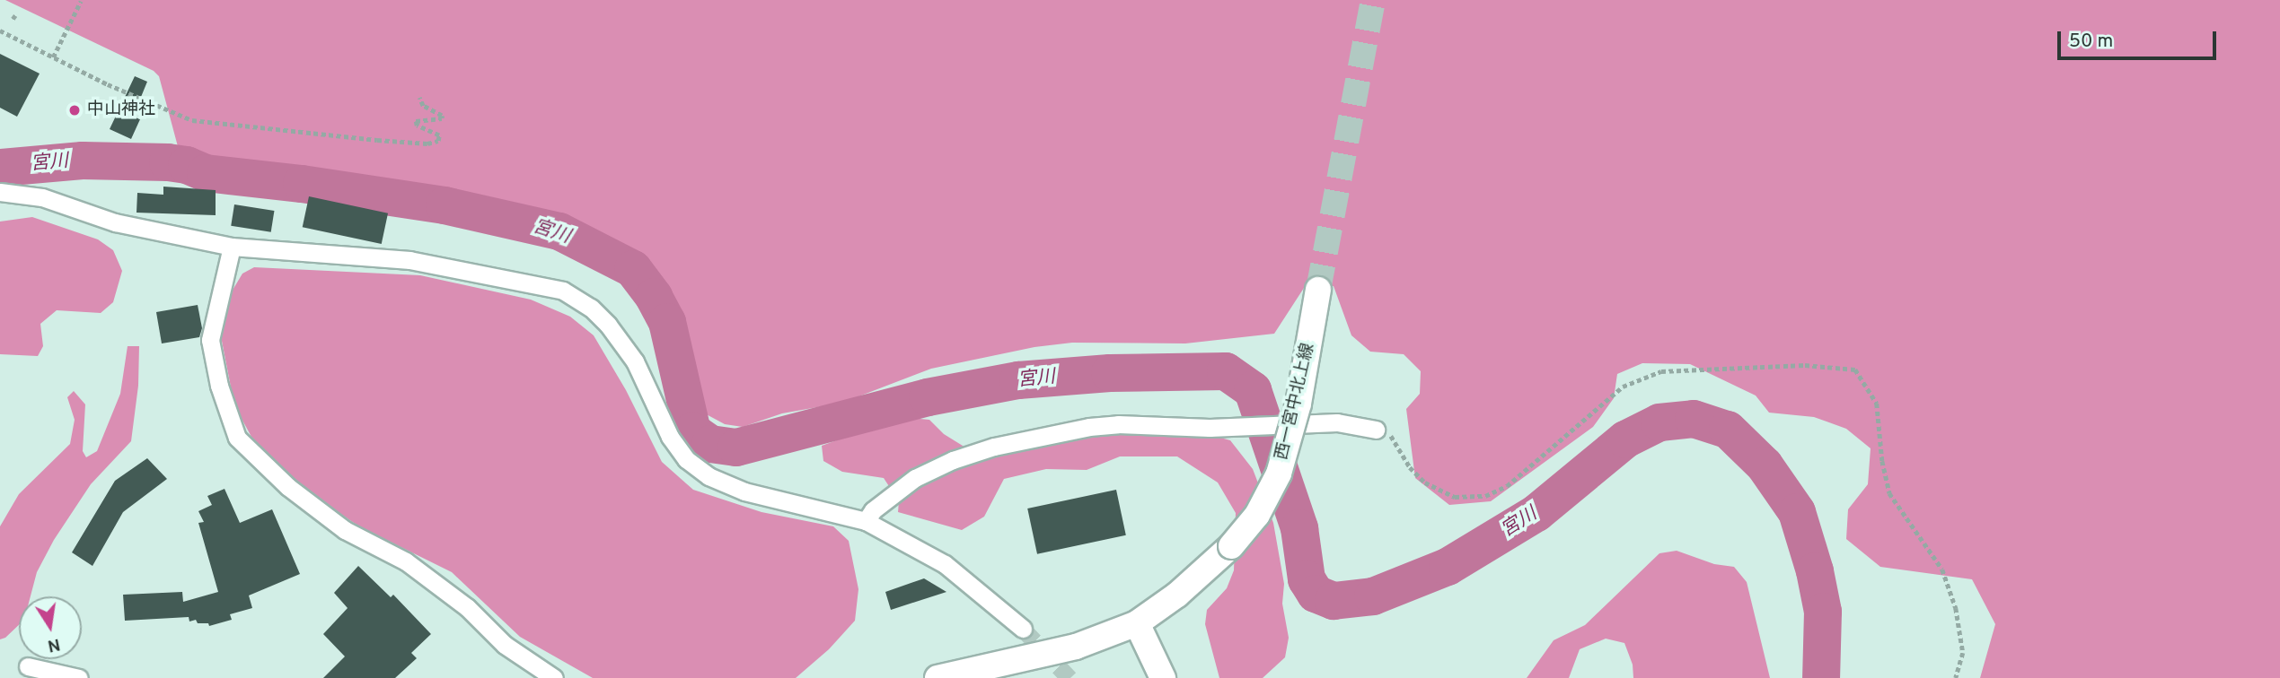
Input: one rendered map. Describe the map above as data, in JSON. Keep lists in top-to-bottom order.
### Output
{
  "streets": {
    "main road": ["西一宮中北上線"]
  },
  "water": ["宮川"],
  "places": ["中山神社"],
  "scale_bar": "50 m",
  "north": "bottom"
}
